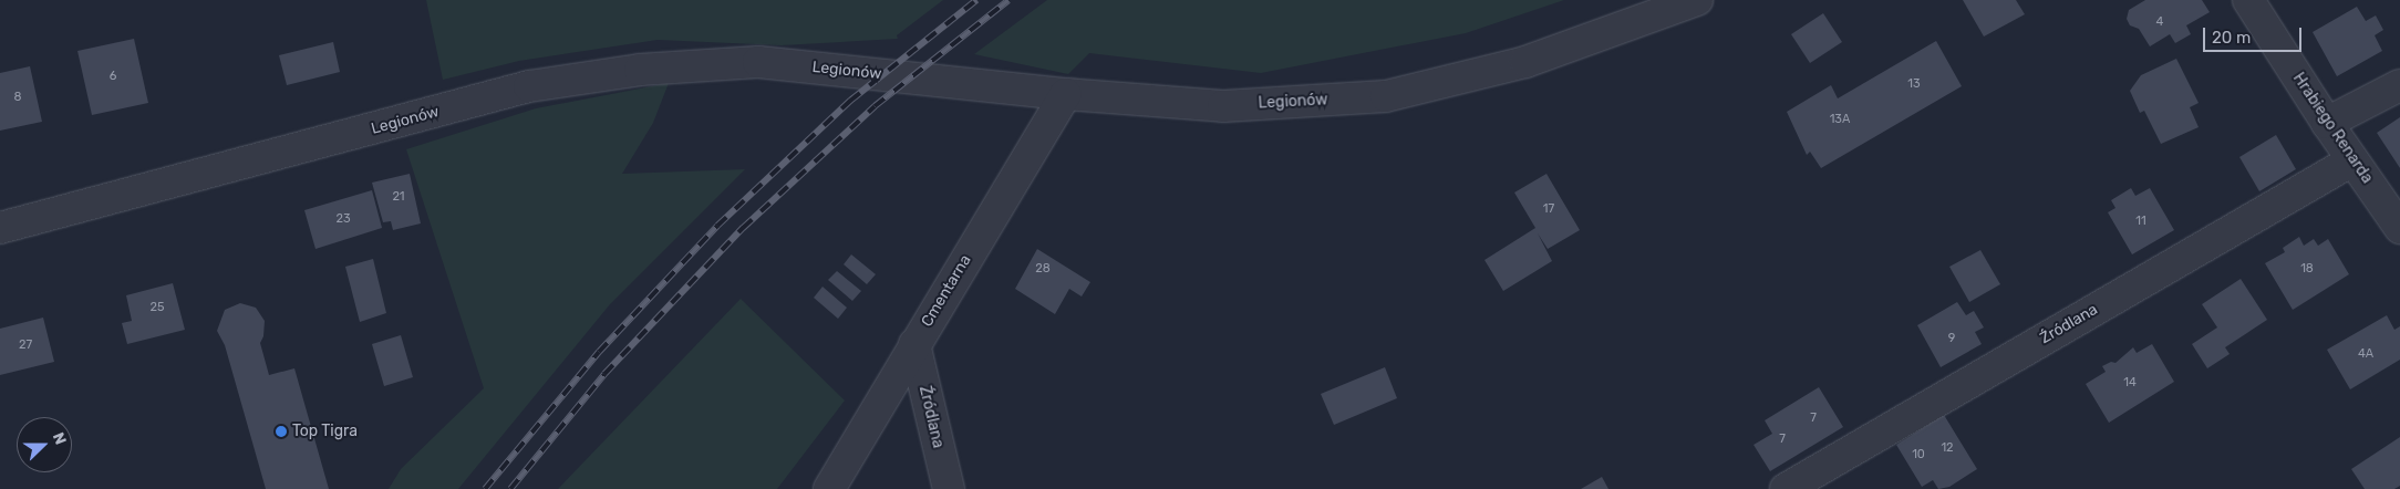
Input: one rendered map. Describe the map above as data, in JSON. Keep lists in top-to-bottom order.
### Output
{
  "streets": {
    "street": [
      "Legionów",
      "Hrabiego Renarda",
      "Cmentarna",
      "Źródlana"
    ]
  },
  "crossings": [
    ["Legionów", "Cmentarna"],
    ["Hrabiego Renarda", "Źródlana"],
    ["Cmentarna", "Źródlana"]
  ],
  "places": ["Top Tigra"],
  "house_numbers": [
    "4",
    "6",
    "13",
    "8",
    "13A",
    "21",
    "17",
    "23",
    "11",
    "28",
    "18",
    "25",
    "9",
    "27",
    "4A",
    "14",
    "7",
    "7",
    "12",
    "10"
  ],
  "scale_bar": "20 m",
  "north": "right"
}
